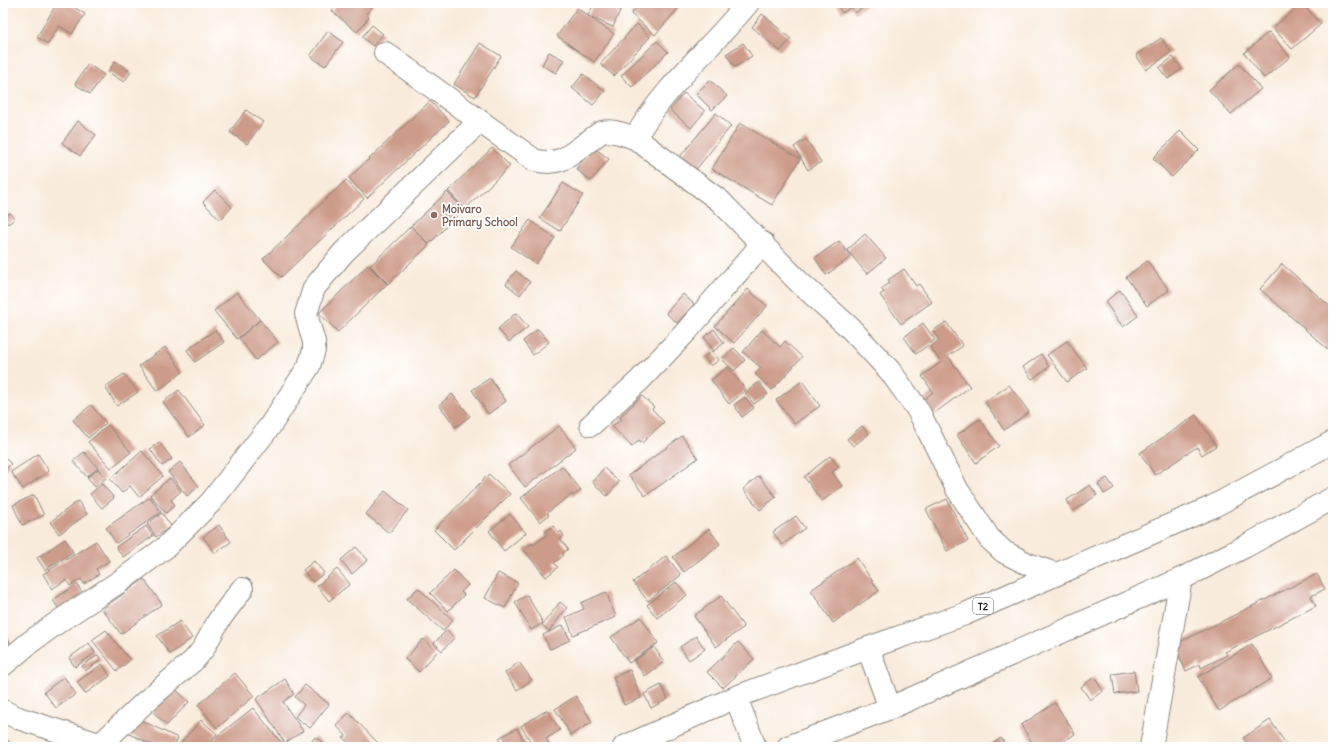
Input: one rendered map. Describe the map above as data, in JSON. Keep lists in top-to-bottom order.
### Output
{
  "streets": {
    "main road": ["T2"]
  },
  "places": ["Moivaro Primary School"]
}
